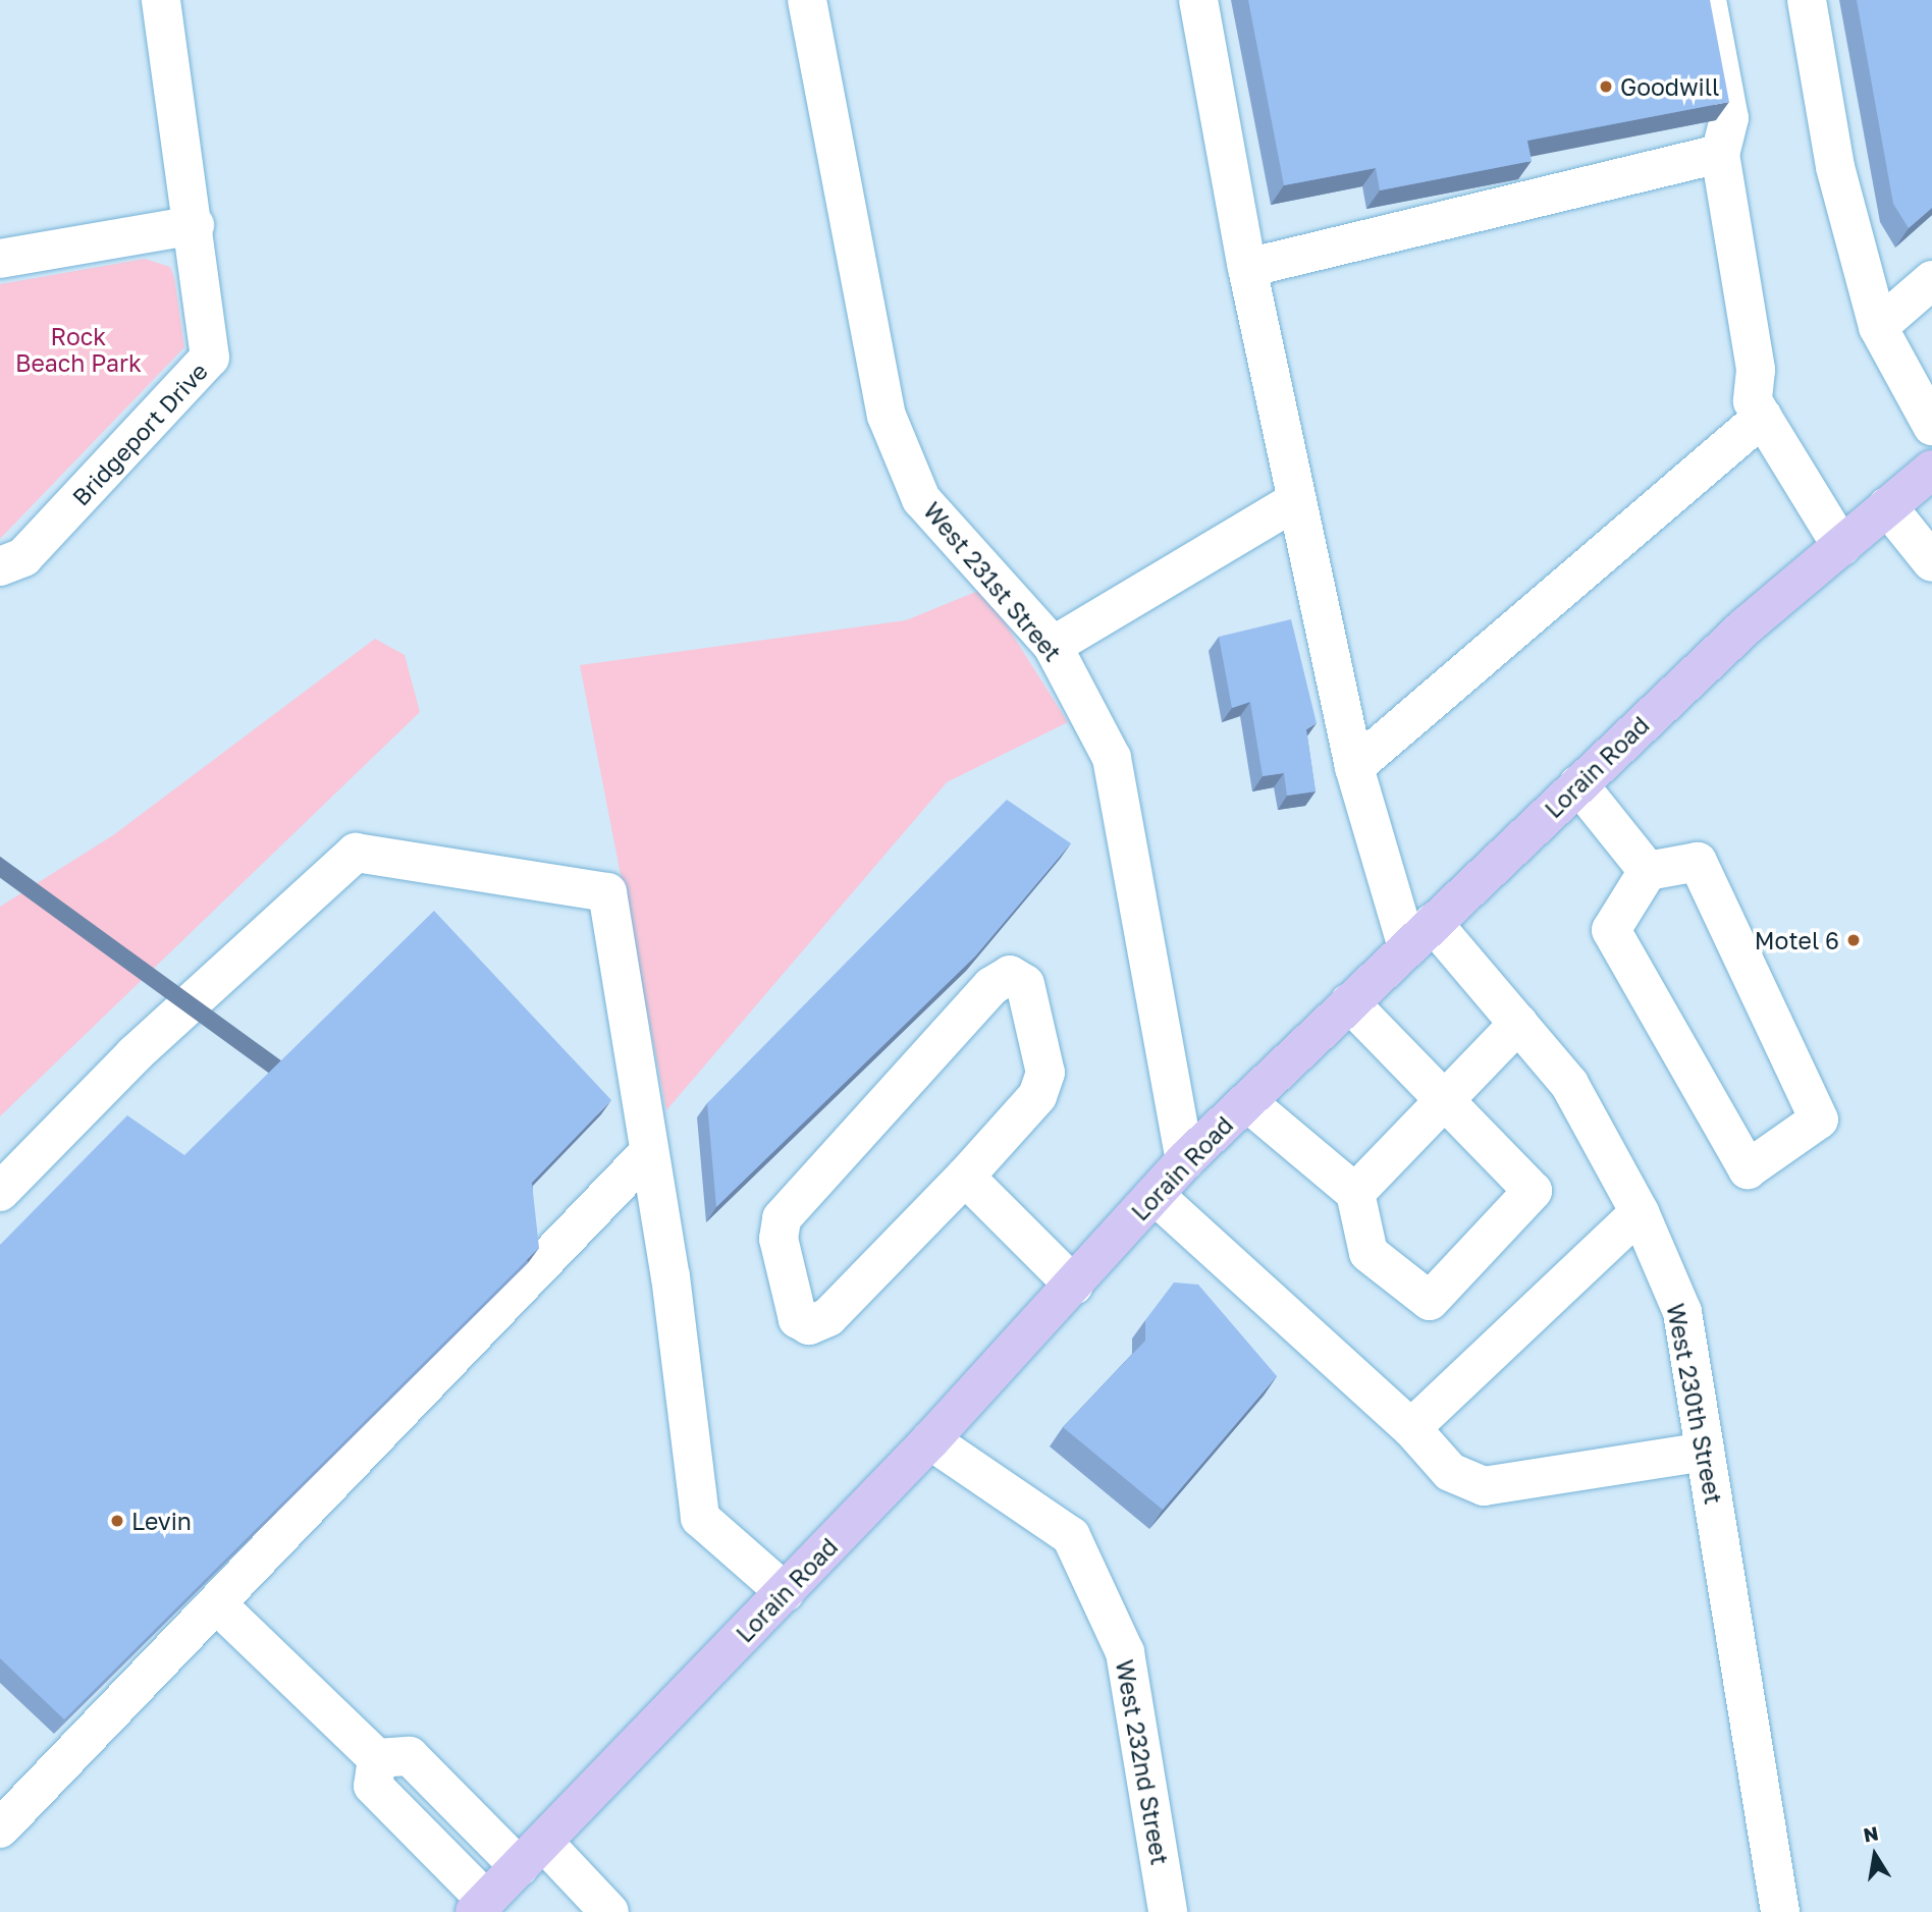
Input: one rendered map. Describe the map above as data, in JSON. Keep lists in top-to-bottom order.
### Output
{
  "streets": {
    "main road": ["Lorain Road"],
    "street": [
      "Bridgeport Drive",
      "West 231st Street",
      "West 230th Street",
      "West 232nd Street"
    ]
  },
  "crossings": [
    ["West 231st Street", "Lorain Road"],
    ["Lorain Road", "West 230th Street"],
    ["Lorain Road", "West 232nd Street"]
  ],
  "parks": ["Rock Beach Park"],
  "places": ["Goodwill", "Motel 6", "Levin"],
  "north": "top"
}
